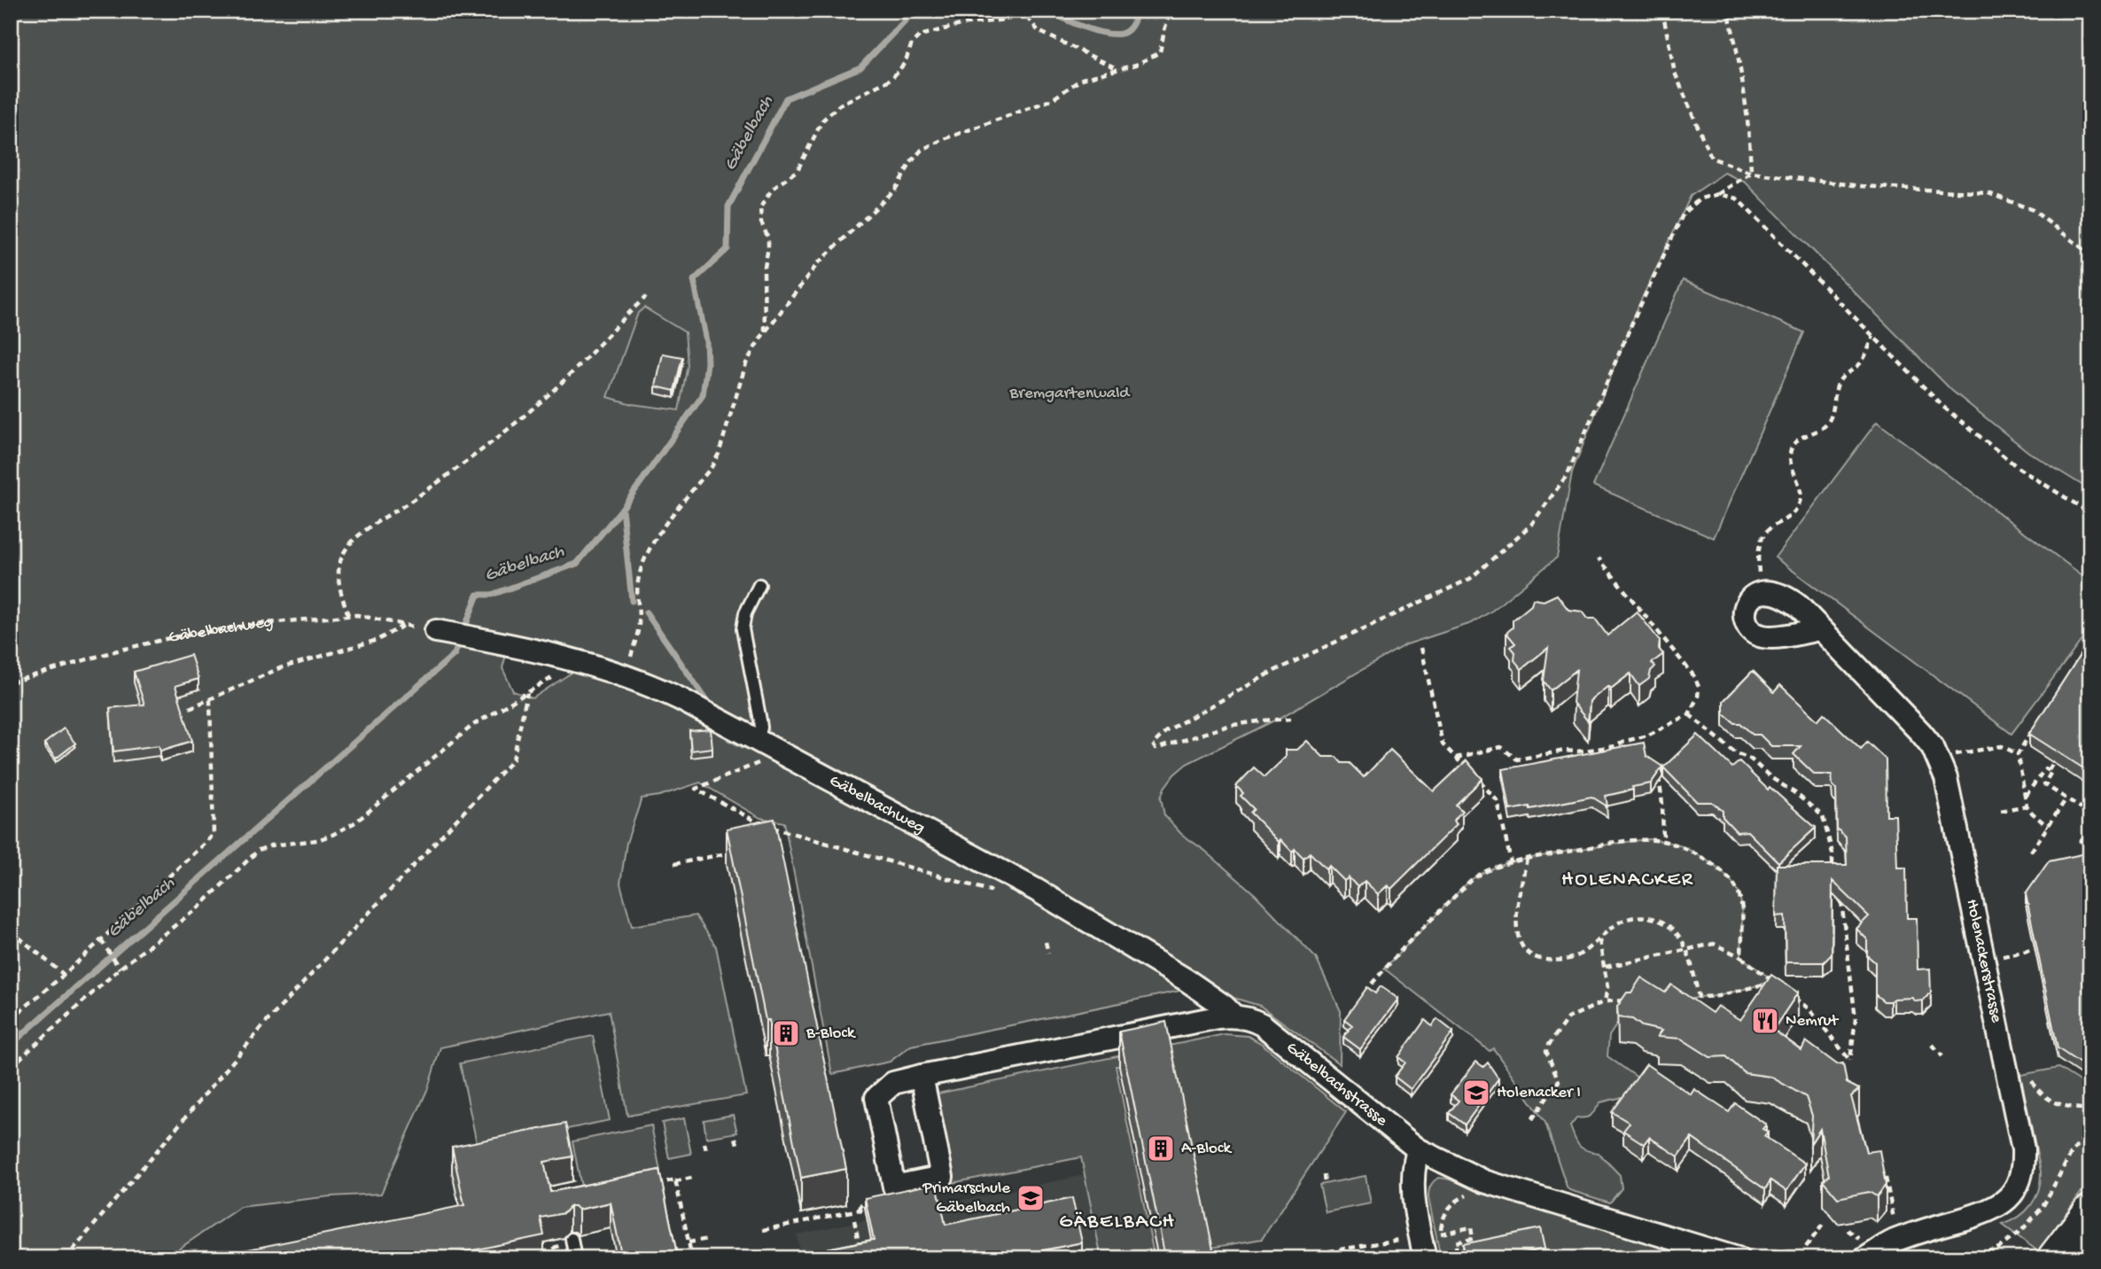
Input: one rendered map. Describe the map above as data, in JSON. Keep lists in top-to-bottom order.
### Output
{
  "streets": {
    "street": ["Gäbelbachweg", "Holenackerstrasse", "Gäbelbachstrasse"]
  },
  "crossings": [
    ["Gäbelbachweg", "Gäbelbachstrasse"]
  ],
  "districts": ["HOLENACKER", "GÄBELBACH"],
  "water": ["Gäbelbach"],
  "parks": ["Bremgartenwald"],
  "places": {
    "restaurant": ["Nemrut"],
    "building": ["B-Block", "A-Block"],
    "school or university": ["Holenacker I", "Primarschule Gäbelbach"]
  }
}
